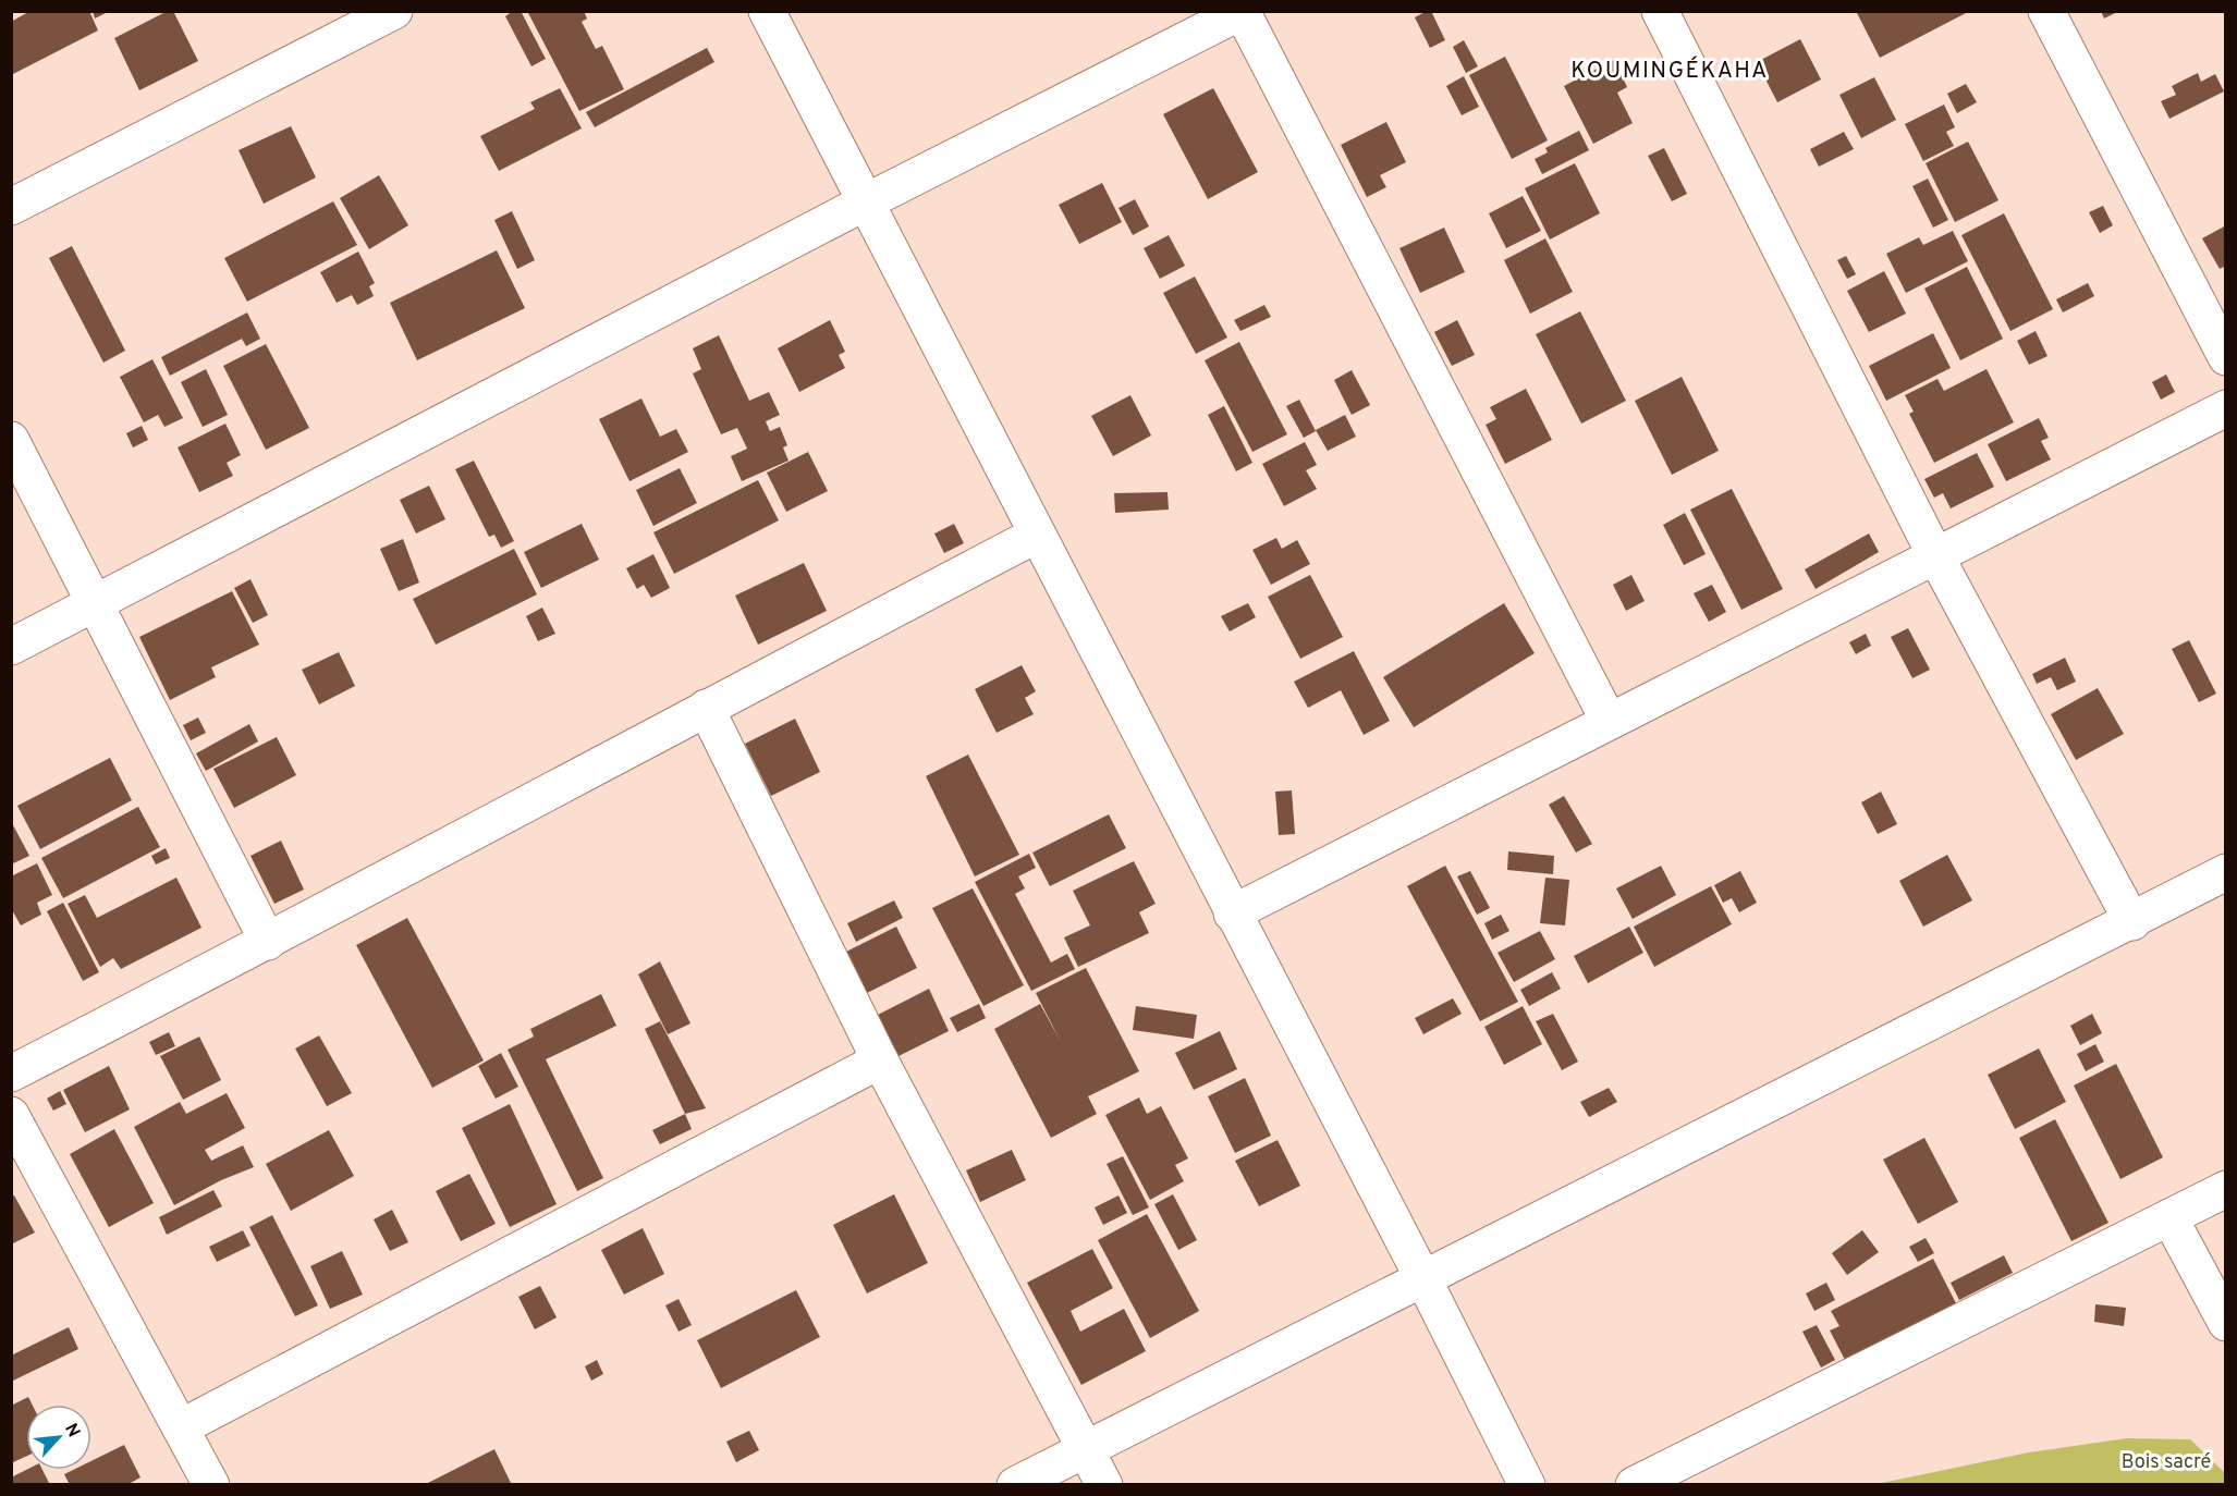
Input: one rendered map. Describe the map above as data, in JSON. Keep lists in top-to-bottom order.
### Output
{
  "districts": ["KOUMINGÉKAHA"],
  "parks": ["Bois sacré"],
  "north": "top right"
}
